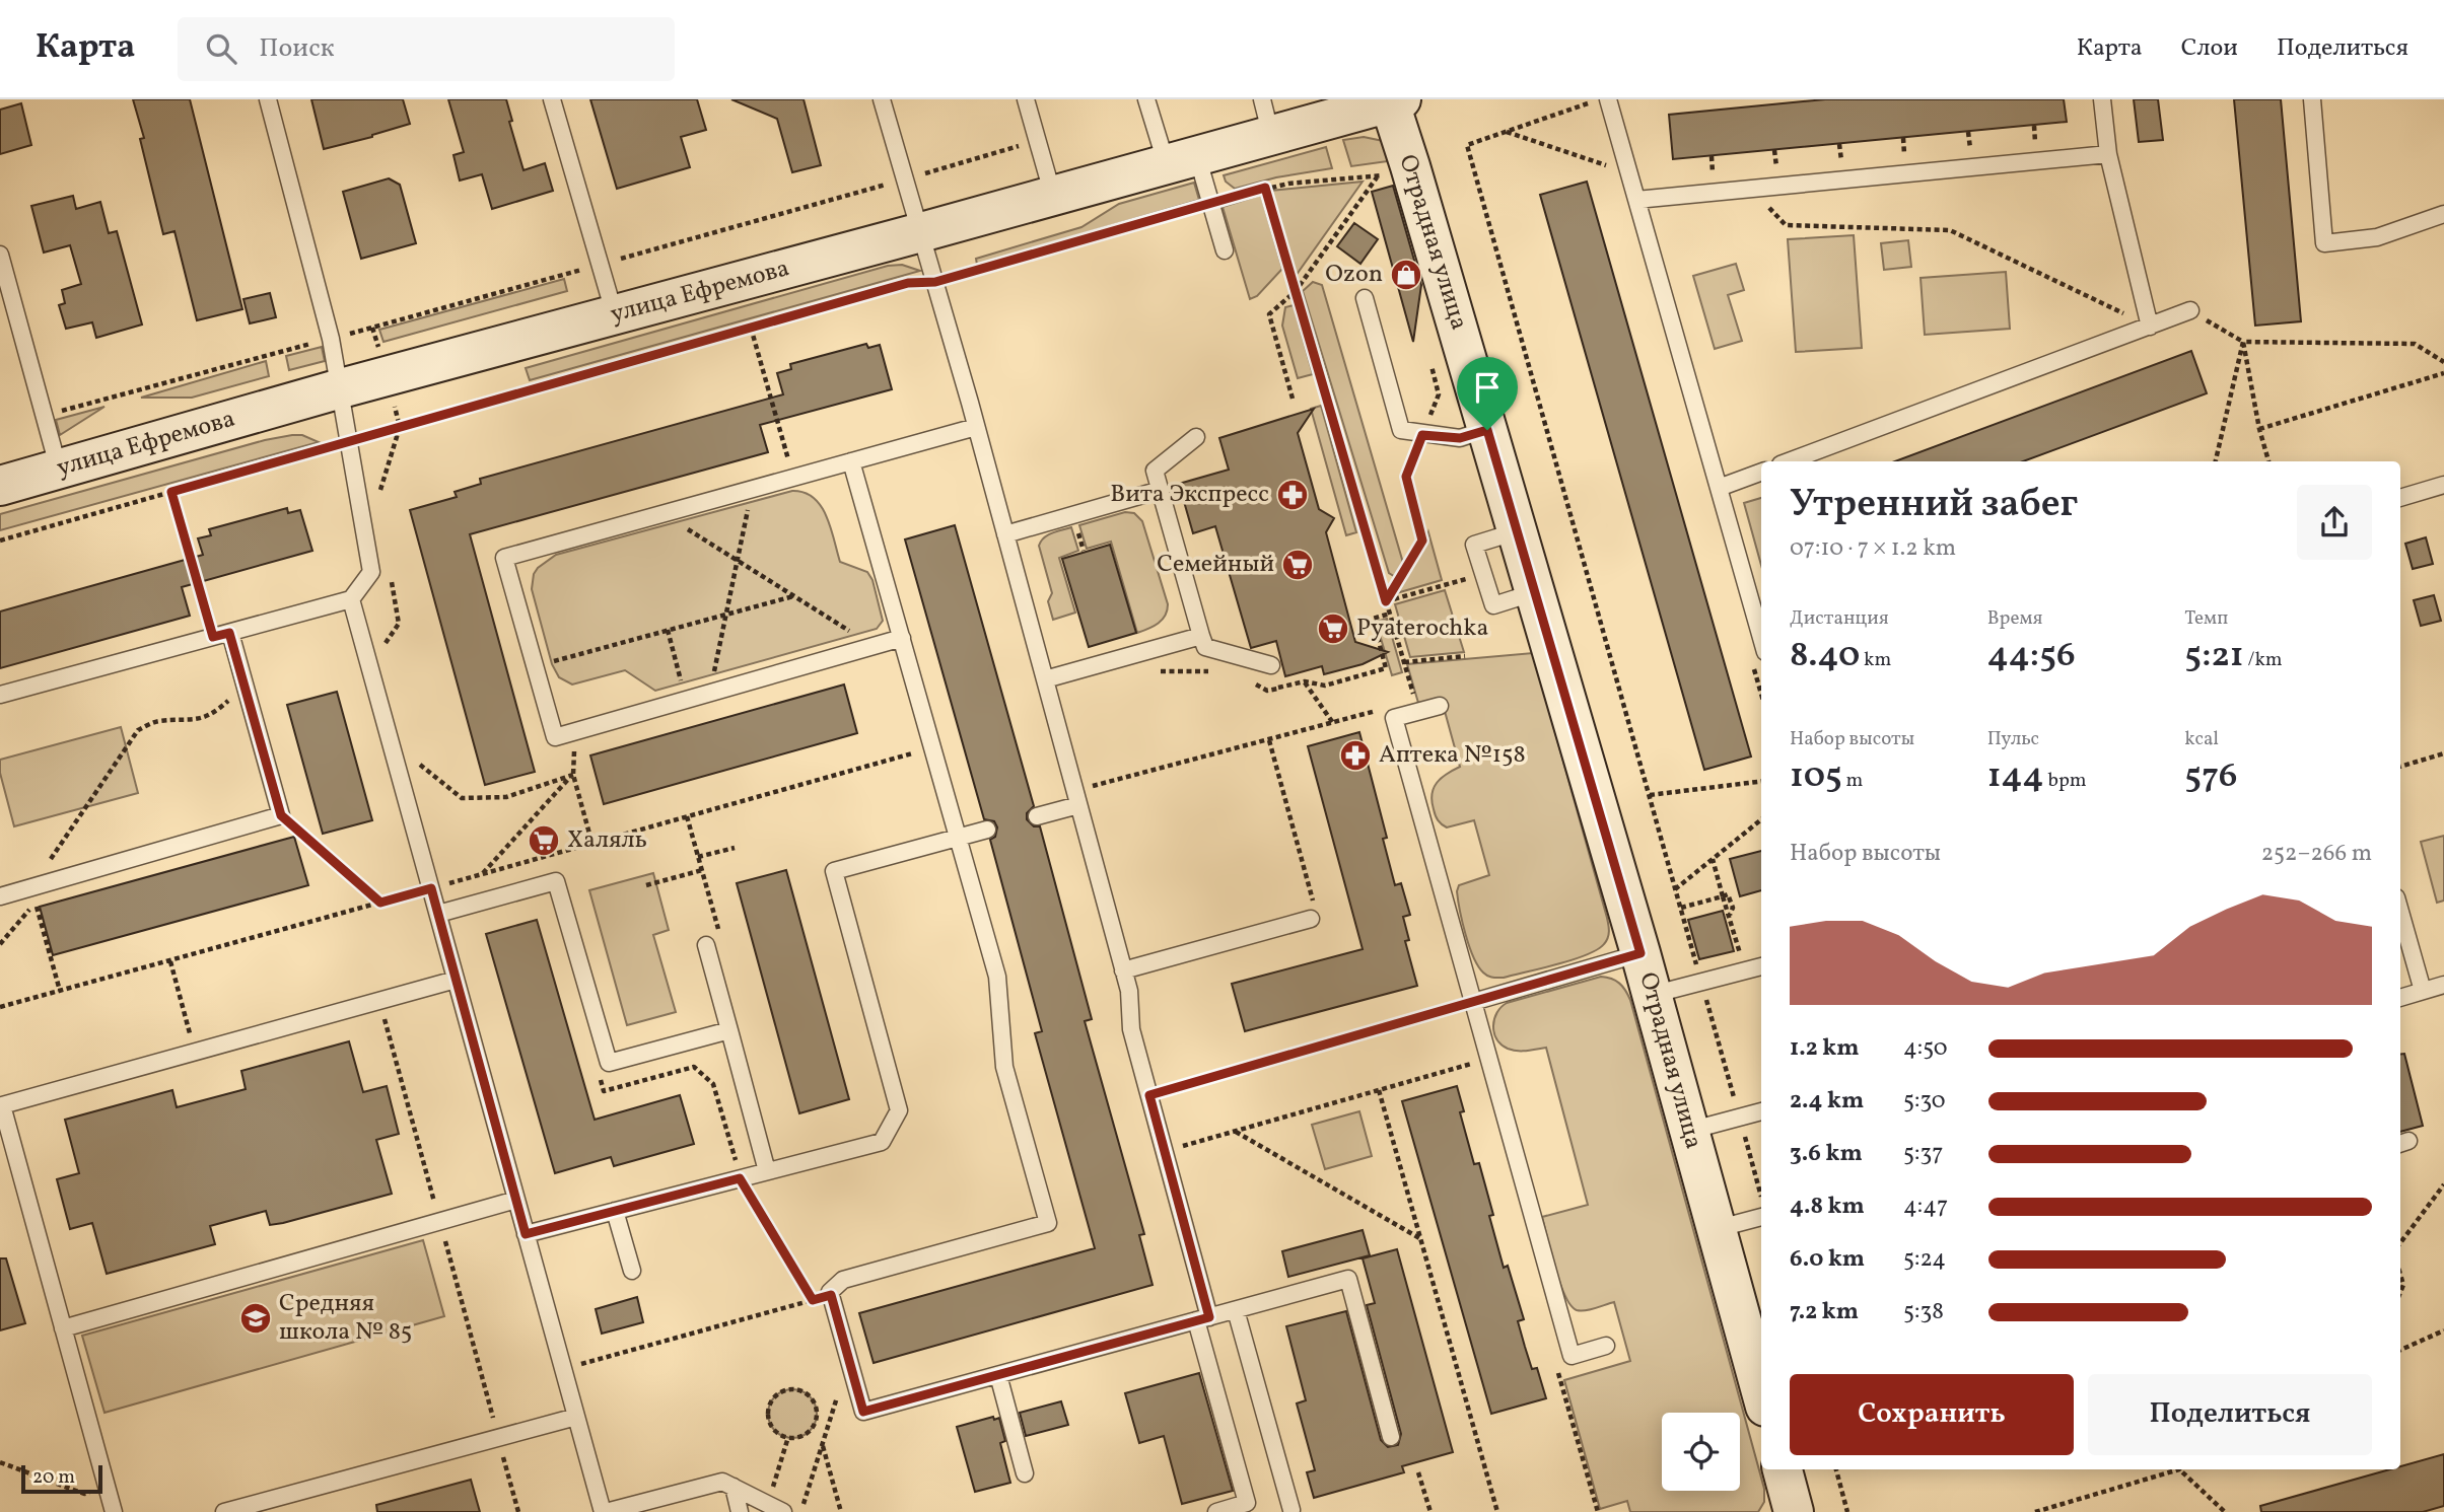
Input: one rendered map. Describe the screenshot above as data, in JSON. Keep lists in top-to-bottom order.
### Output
{
  "streets": {
    "street": ["Отрадная улица", "улица Ефремова"]
  },
  "crossings": [
    ["Отрадная улица", "улица Ефремова"]
  ],
  "places": {
    "shop": ["Ozon"],
    "pharmacy": ["Вита Экспресс", "Аптека №158"],
    "supermarket": ["Семейный", "Pyaterochka", "Халяль"],
    "school or university": ["Средняя школа № 85"]
  },
  "scale_bar": "20 m",
  "page": {
    "header": "Карта",
    "search": "Поиск",
    "nav": ["Карта", "Слои", "Поделиться"],
    "heading": ["Утренний забег", "07:10 · 7 × 1.2 km"],
    "stats": [
      ["Дистанция", "8.40 km"],
      ["Время", "44:56"],
      ["Темп", "5:21 /km"],
      ["Набор высоты", "105 m"],
      ["Пульс", "144 bpm"],
      ["kcal", "576"]
    ],
    "chart": ["Набор высоты", "252–266 m"],
    "list": [
      {
        "name": "1.2 km",
        "note": "4:50"
      },
      {
        "name": "2.4 km",
        "note": "5:30"
      },
      {
        "name": "3.6 km",
        "note": "5:37"
      },
      {
        "name": "4.8 km",
        "note": "4:47"
      },
      {
        "name": "6.0 km",
        "note": "5:24"
      },
      {
        "name": "7.2 km",
        "note": "5:38"
      }
    ],
    "buttons": ["Сохранить", "Поделиться"],
    "scale": "20 m"
  }
}
